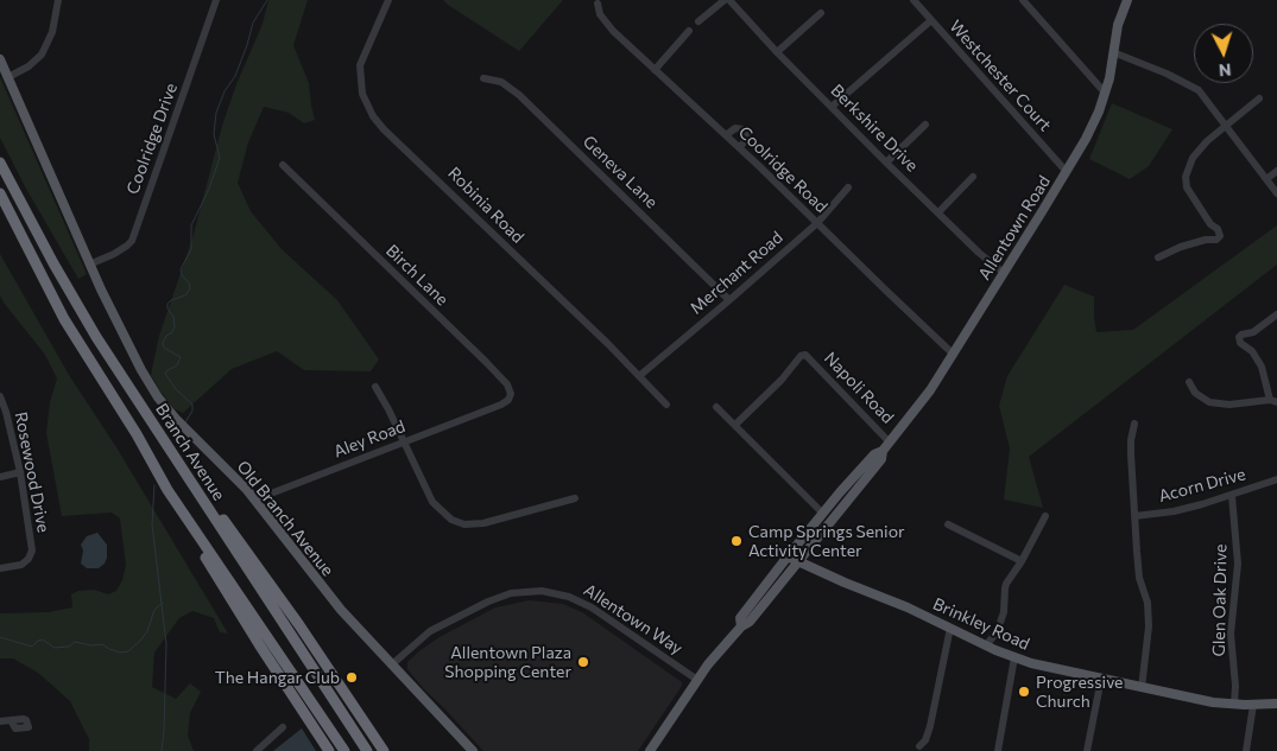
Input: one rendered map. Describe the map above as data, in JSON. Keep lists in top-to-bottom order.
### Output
{
  "streets": {
    "highway": ["Branch Avenue"],
    "main road": ["Allentown Road", "Old Branch Avenue", "Brinkley Road"],
    "street": [
      "Westchester Court",
      "Berkshire Drive",
      "Coolridge Drive",
      "Coolridge Road",
      "Geneva Lane",
      "Robinia Road",
      "Merchant Road",
      "Birch Lane",
      "Napoli Road",
      "Aley Road",
      "Rosewood Drive",
      "Acorn Drive",
      "Glen Oak Drive",
      "Allentown Way"
    ]
  },
  "crossings": [
    ["Westchester Court", "Allentown Road"],
    ["Berkshire Drive", "Allentown Road"],
    ["Coolridge Drive", "Old Branch Avenue"],
    ["Coolridge Road", "Allentown Road"],
    ["Coolridge Road", "Merchant Road"],
    ["Geneva Lane", "Merchant Road"],
    ["Robinia Road", "Merchant Road"],
    ["Allentown Road", "Napoli Road"],
    ["Allentown Road", "Allentown Way"],
    ["Allentown Road", "Brinkley Road"],
    ["Birch Lane", "Aley Road"],
    ["Aley Road", "Old Branch Avenue"],
    ["Acorn Drive", "Glen Oak Drive"],
    ["Old Branch Avenue", "Allentown Way"],
    ["Glen Oak Drive", "Brinkley Road"]
  ],
  "places": [
    "Camp Springs Senior Activity Center",
    "Allentown Plaza Shopping Center",
    "The Hangar Club",
    "Progressive Church"
  ],
  "north": "bottom"
}
